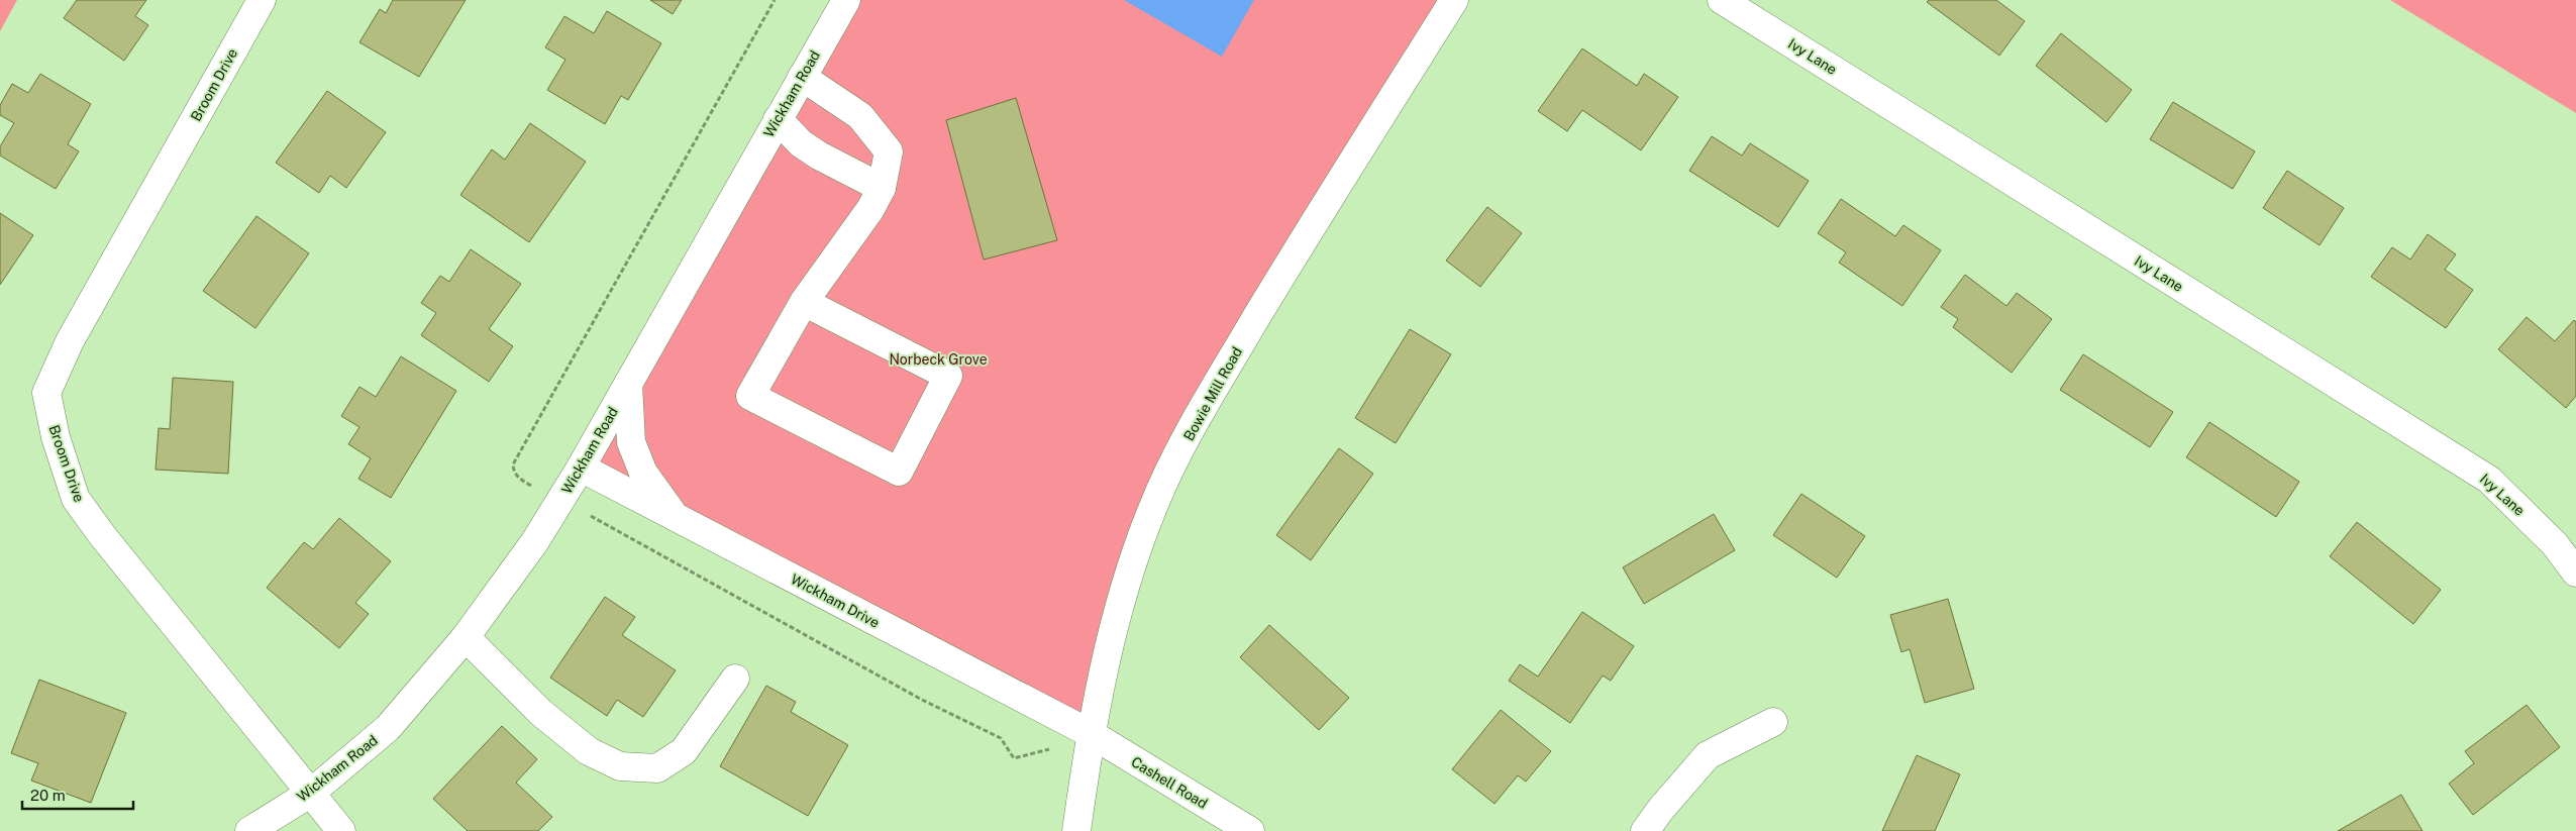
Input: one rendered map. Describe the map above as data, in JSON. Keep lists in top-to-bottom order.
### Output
{
  "streets": {
    "street": [
      "Ivy Lane",
      "Broom Drive",
      "Wickham Road",
      "Bowie Mill Road",
      "Wickham Drive",
      "Cashell Road"
    ]
  },
  "crossings": [
    ["Broom Drive", "Wickham Road"],
    ["Wickham Road", "Wickham Drive"],
    ["Bowie Mill Road", "Wickham Drive"],
    ["Bowie Mill Road", "Cashell Road"],
    ["Wickham Drive", "Cashell Road"]
  ],
  "parks": ["Norbeck Grove"],
  "scale_bar": "20 m"
}
